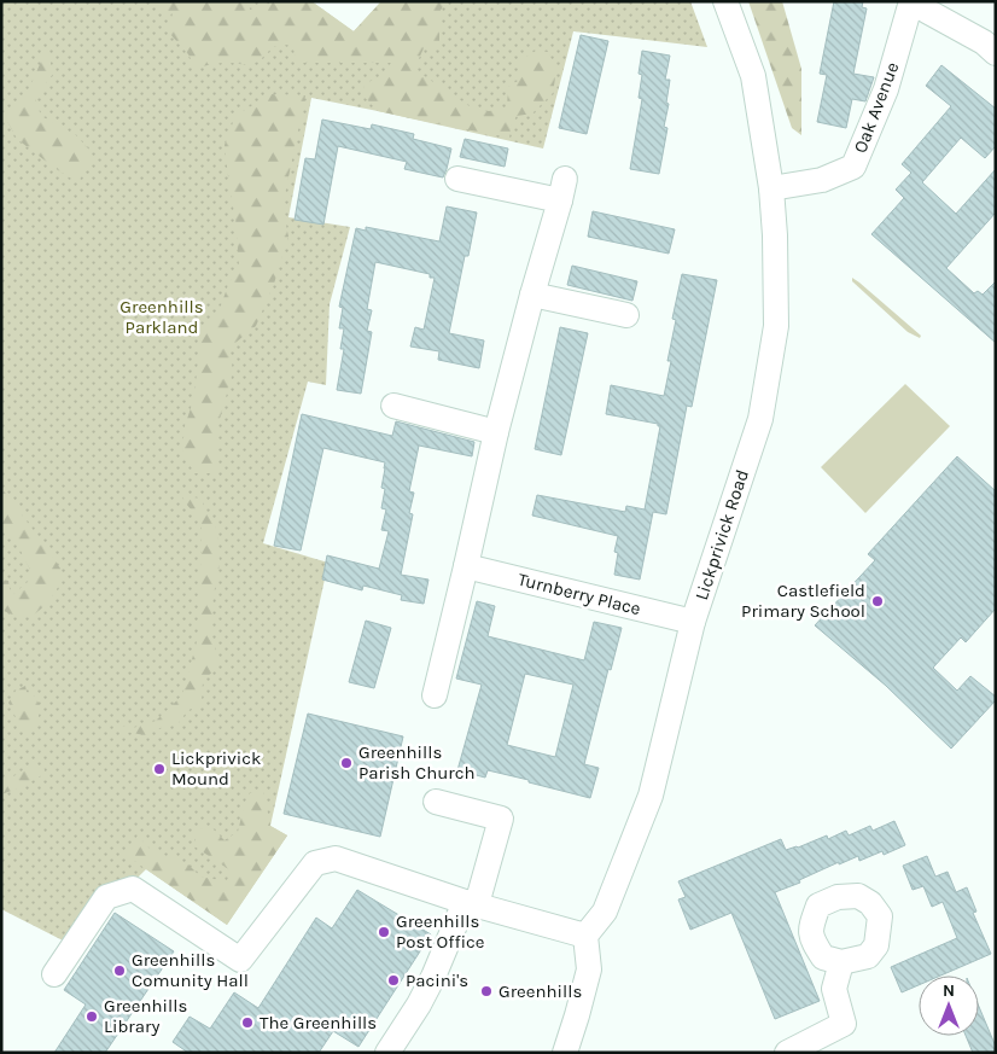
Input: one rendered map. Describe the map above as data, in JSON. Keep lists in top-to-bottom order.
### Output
{
  "streets": {
    "street": ["Oak Avenue", "Lickprivick Road", "Turnberry Place"]
  },
  "crossings": [
    ["Oak Avenue", "Lickprivick Road"],
    ["Lickprivick Road", "Turnberry Place"]
  ],
  "parks": ["Greenhills Parkland"],
  "places": [
    "Castlefield Primary School",
    "Greenhills Parish Church",
    "Lickprivick Mound",
    "Greenhills Post Office",
    "Greenhills Comunity Hall",
    "Pacini's",
    "Greenhills",
    "Greenhills Library",
    "The Greenhills"
  ],
  "north": "top"
}
